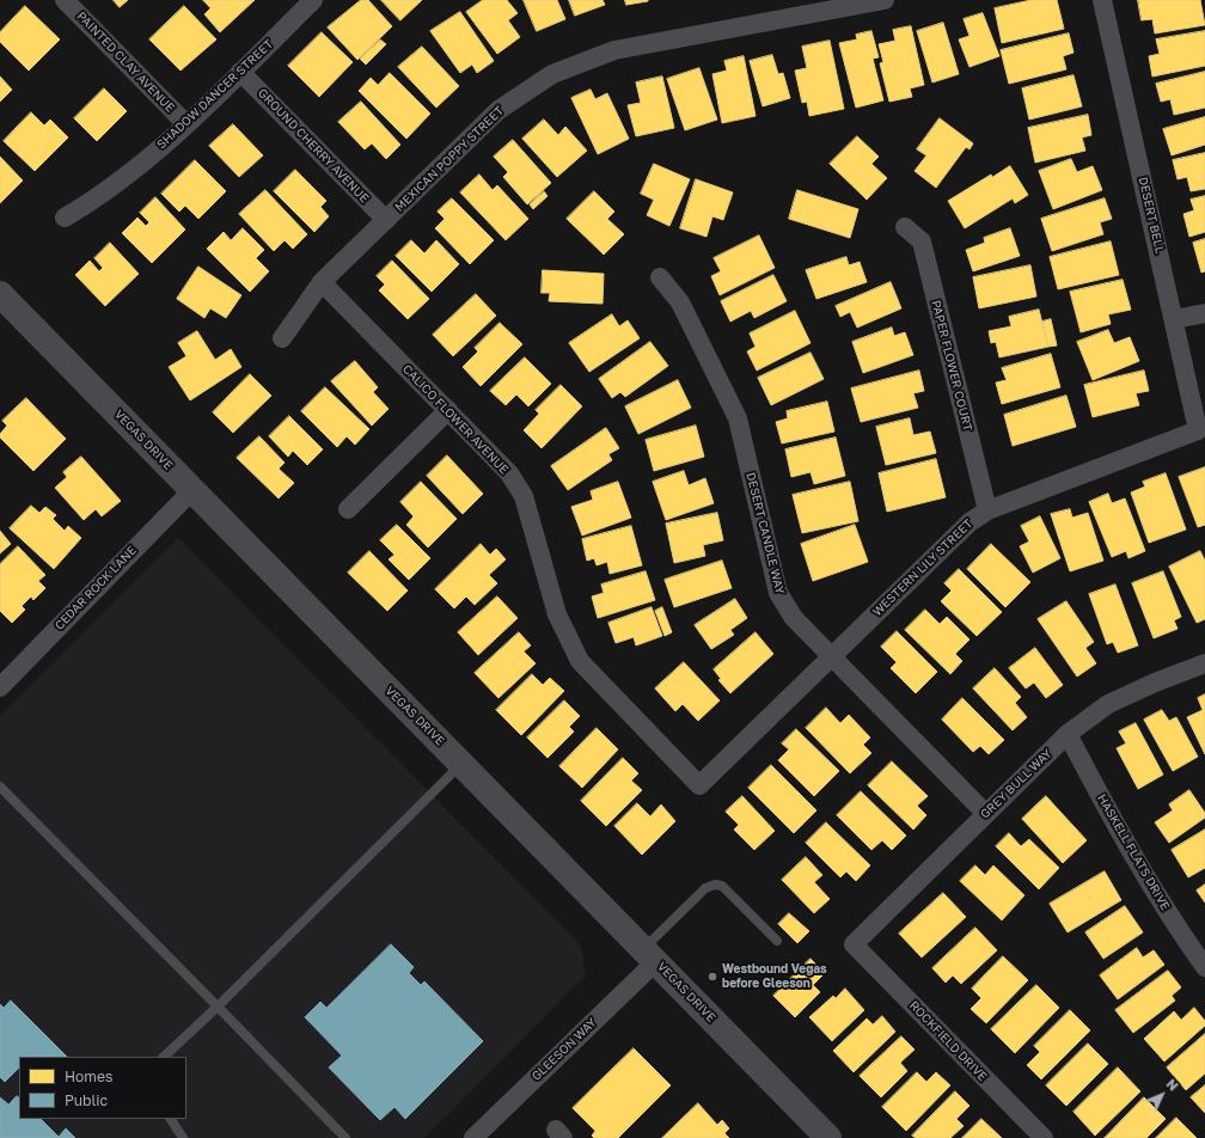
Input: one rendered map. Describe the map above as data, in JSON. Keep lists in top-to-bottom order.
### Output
{
  "streets": {
    "main road": ["VEGAS DRIVE"],
    "street": [
      "PAINTED CLAY AVENUE",
      "SHADOW DANCER STREET",
      "GROUND CHERRY AVENUE",
      "MEXICAN POPPY STREET",
      "DESERT BELL",
      "PAPER FLOWER COURT",
      "CALICO FLOWER AVENUE",
      "DESERT CANDLE WAY",
      "WESTERN LILY STREET",
      "CEDAR ROCK LANE",
      "GREY BULL WAY",
      "HASKELL FLATS DRIVE",
      "ROCKFIELD DRIVE",
      "GLEESON WAY"
    ]
  },
  "crossings": [
    ["PAINTED CLAY AVENUE", "SHADOW DANCER STREET"],
    ["SHADOW DANCER STREET", "GROUND CHERRY AVENUE"],
    ["GROUND CHERRY AVENUE", "MEXICAN POPPY STREET"],
    ["MEXICAN POPPY STREET", "CALICO FLOWER AVENUE"],
    ["DESERT BELL", "WESTERN LILY STREET"],
    ["PAPER FLOWER COURT", "WESTERN LILY STREET"],
    ["CALICO FLOWER AVENUE", "WESTERN LILY STREET"],
    ["VEGAS DRIVE", "CEDAR ROCK LANE"],
    ["VEGAS DRIVE", "GLEESON WAY"],
    ["DESERT CANDLE WAY", "WESTERN LILY STREET"],
    ["DESERT CANDLE WAY", "GREY BULL WAY"],
    ["GREY BULL WAY", "HASKELL FLATS DRIVE"],
    ["GREY BULL WAY", "ROCKFIELD DRIVE"]
  ],
  "places": ["Westbound Vegas before Gleeson"],
  "legend": ["Homes", "Public"],
  "north": "top right"
}
